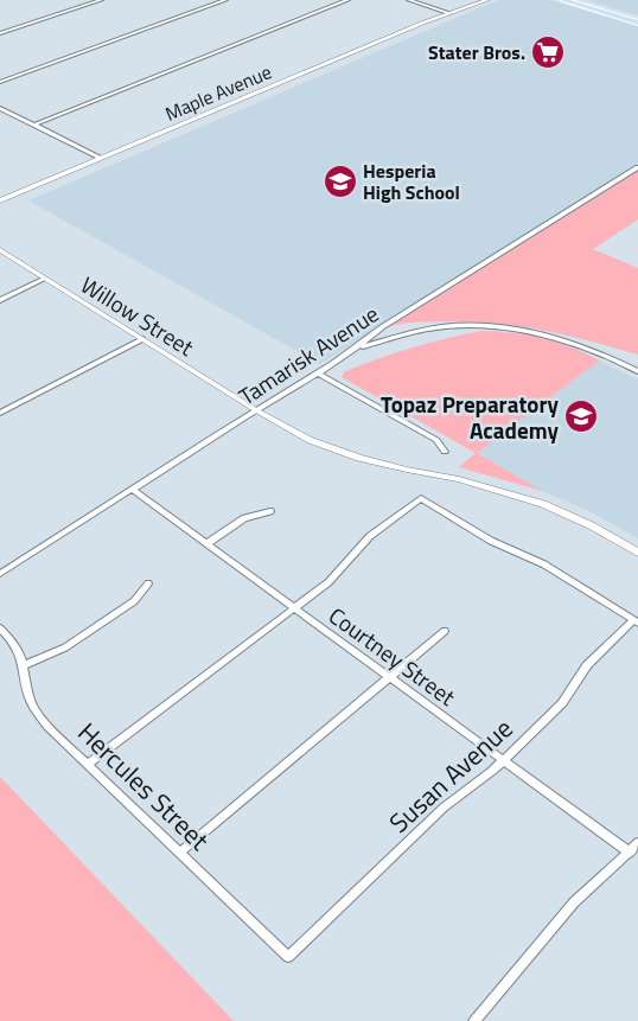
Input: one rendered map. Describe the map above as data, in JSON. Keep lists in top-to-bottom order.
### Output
{
  "streets": {
    "street": [
      "Maple Avenue",
      "Willow Street",
      "Tamarisk Avenue",
      "Courtney Street",
      "Susan Avenue",
      "Hercules Street"
    ]
  },
  "crossings": [
    ["Willow Street", "Tamarisk Avenue"],
    ["Tamarisk Avenue", "Courtney Street"],
    ["Courtney Street", "Susan Avenue"],
    ["Susan Avenue", "Hercules Street"]
  ],
  "places": {
    "supermarket": ["Stater Bros."],
    "school or university": ["Hesperia High School", "Topaz Preparatory Academy"]
  }
}
